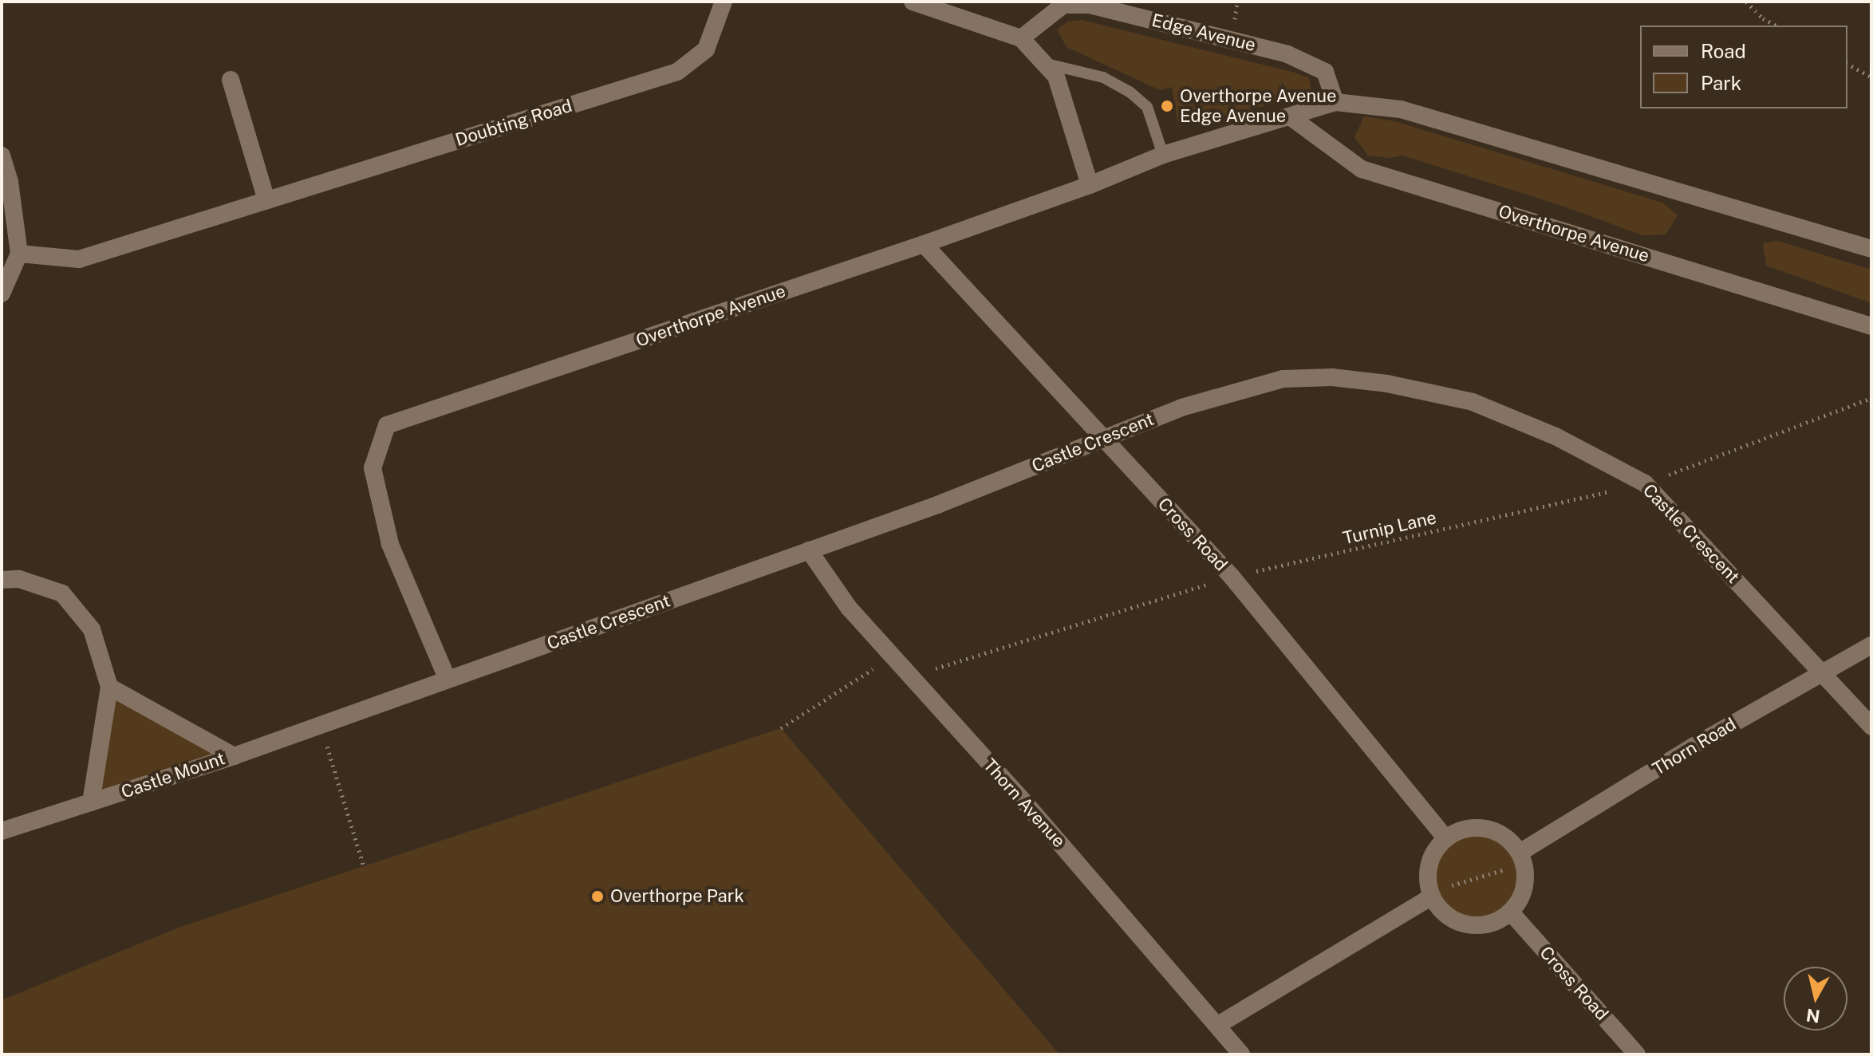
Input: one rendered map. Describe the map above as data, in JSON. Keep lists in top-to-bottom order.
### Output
{
  "streets": {
    "street": [
      "Edge Avenue",
      "Doubting Road",
      "Overthorpe Avenue",
      "Castle Crescent",
      "Cross Road",
      "Thorn Road",
      "Castle Mount",
      "Thorn Avenue"
    ],
    "path": ["Turnip Lane"]
  },
  "crossings": [
    ["Edge Avenue", "Overthorpe Avenue"],
    ["Overthorpe Avenue", "Castle Crescent"],
    ["Overthorpe Avenue", "Cross Road"],
    ["Castle Crescent", "Turnip Lane"],
    ["Castle Crescent", "Cross Road"],
    ["Castle Crescent", "Thorn Road"],
    ["Castle Crescent", "Castle Mount"],
    ["Castle Crescent", "Thorn Avenue"],
    ["Turnip Lane", "Cross Road"],
    ["Turnip Lane", "Thorn Avenue"]
  ],
  "places": ["Overthorpe Avenue Edge Avenue", "Overthorpe Park"],
  "legend": ["Road", "Park"],
  "north": "bottom"
}
